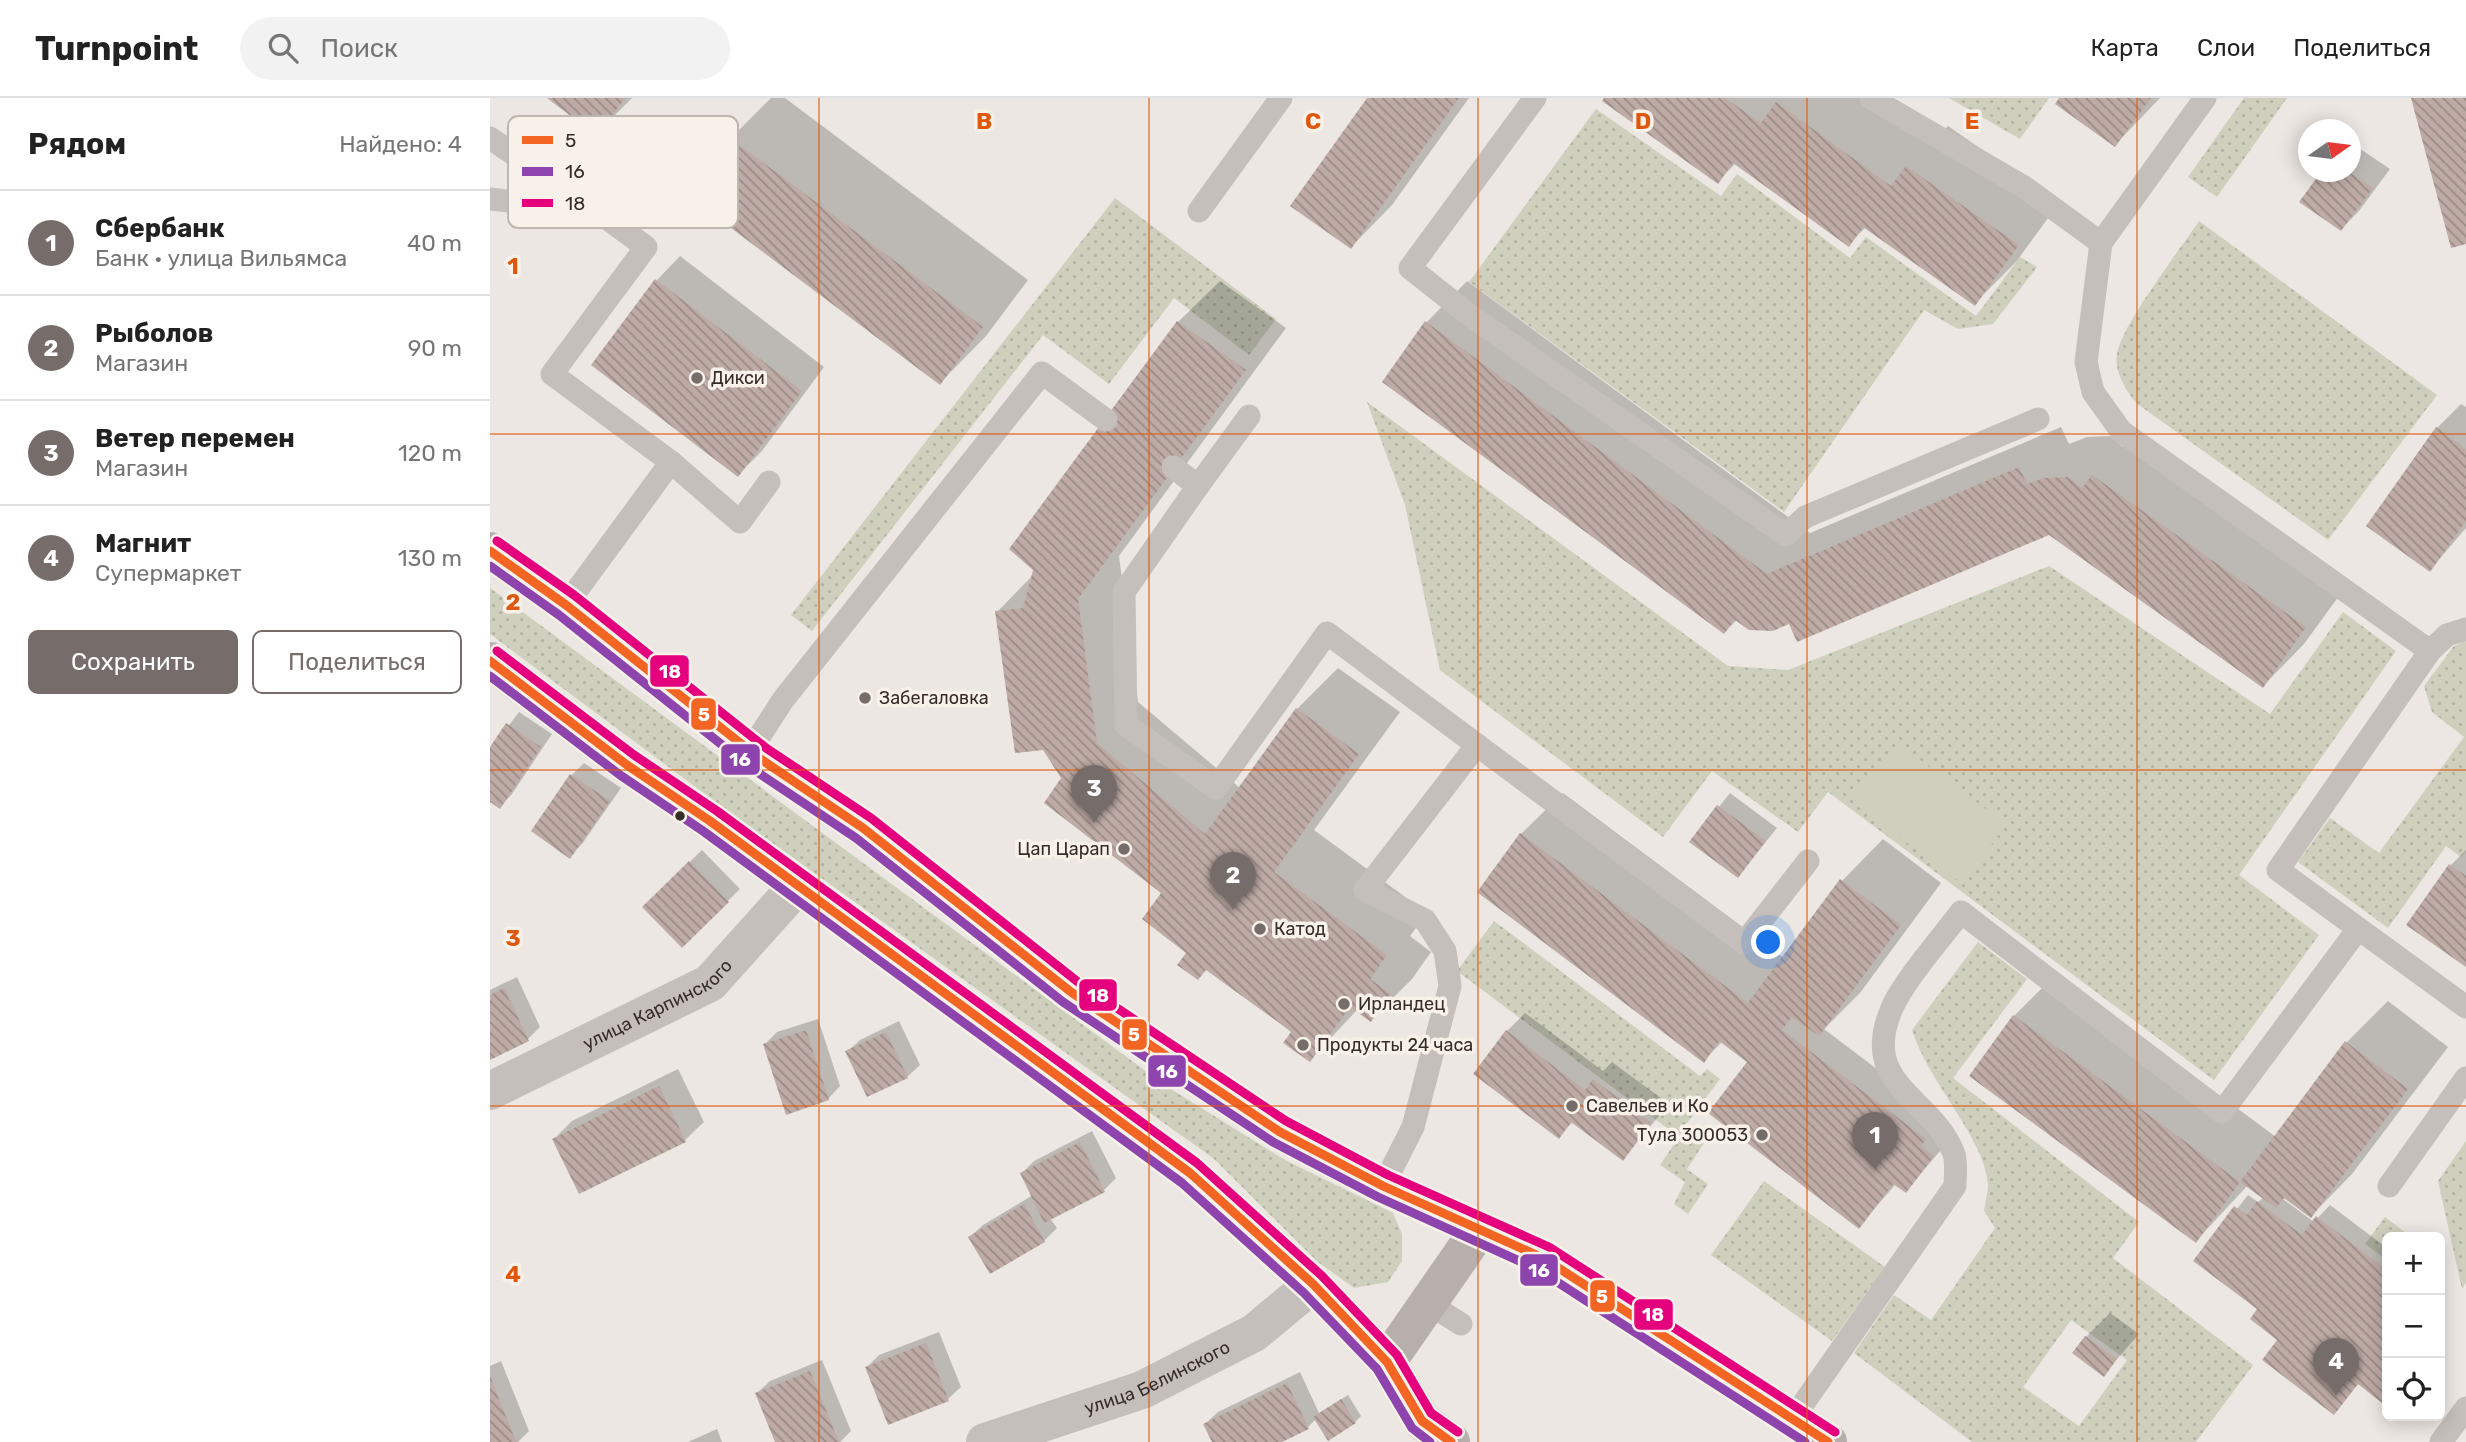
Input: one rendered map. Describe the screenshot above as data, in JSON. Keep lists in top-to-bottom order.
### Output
{
  "streets": {
    "street": ["улица Карпинского", "улица Белинского"]
  },
  "places": [
    "Дикси",
    "Забегаловка",
    "Цап Царап",
    "Катод",
    "Ирландец",
    "Продукты 24 часа",
    "Савельев и Ко",
    "Тула 300053"
  ],
  "lines": ["transit line 18", "transit line 5", "transit line 16"],
  "legend": ["5", "16", "18"],
  "north": "right",
  "page": {
    "header": "Turnpoint",
    "search": "Поиск",
    "nav": ["Карта", "Слои", "Поделиться"],
    "heading": ["Рядом", "Найдено: 4"],
    "list": [
      {
        "mark": "1",
        "name": "Сбербанк",
        "note": "Банк · улица Вильямса",
        "value": "40 m"
      },
      {
        "mark": "2",
        "name": "Рыболов",
        "note": "Магазин",
        "value": "90 m"
      },
      {
        "mark": "3",
        "name": "Ветер перемен",
        "note": "Магазин",
        "value": "120 m"
      },
      {
        "mark": "4",
        "name": "Магнит",
        "note": "Супермаркет",
        "value": "130 m"
      }
    ],
    "buttons": ["Сохранить", "Поделиться"],
    "pins": [
      "3",
      "2",
      "1",
      "4"
    ],
    "map_buttons": ["+", "−"]
  },
  "grid": {
    "columns": [
      "B",
      "C",
      "D",
      "E"
    ],
    "rows": [
      "1",
      "2",
      "3",
      "4"
    ]
  }
}
